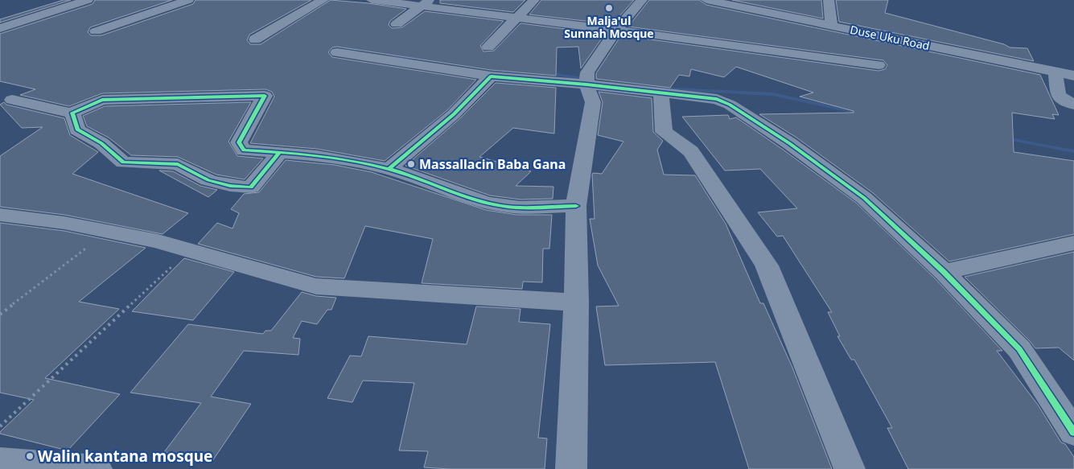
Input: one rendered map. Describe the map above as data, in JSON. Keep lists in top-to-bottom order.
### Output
{
  "streets": {
    "street": ["Duse Uku Road"]
  },
  "places": ["Malja'ul Sunnah Mosque", "Massallacin Baba Gana", "Walin kantana mosque"]
}
